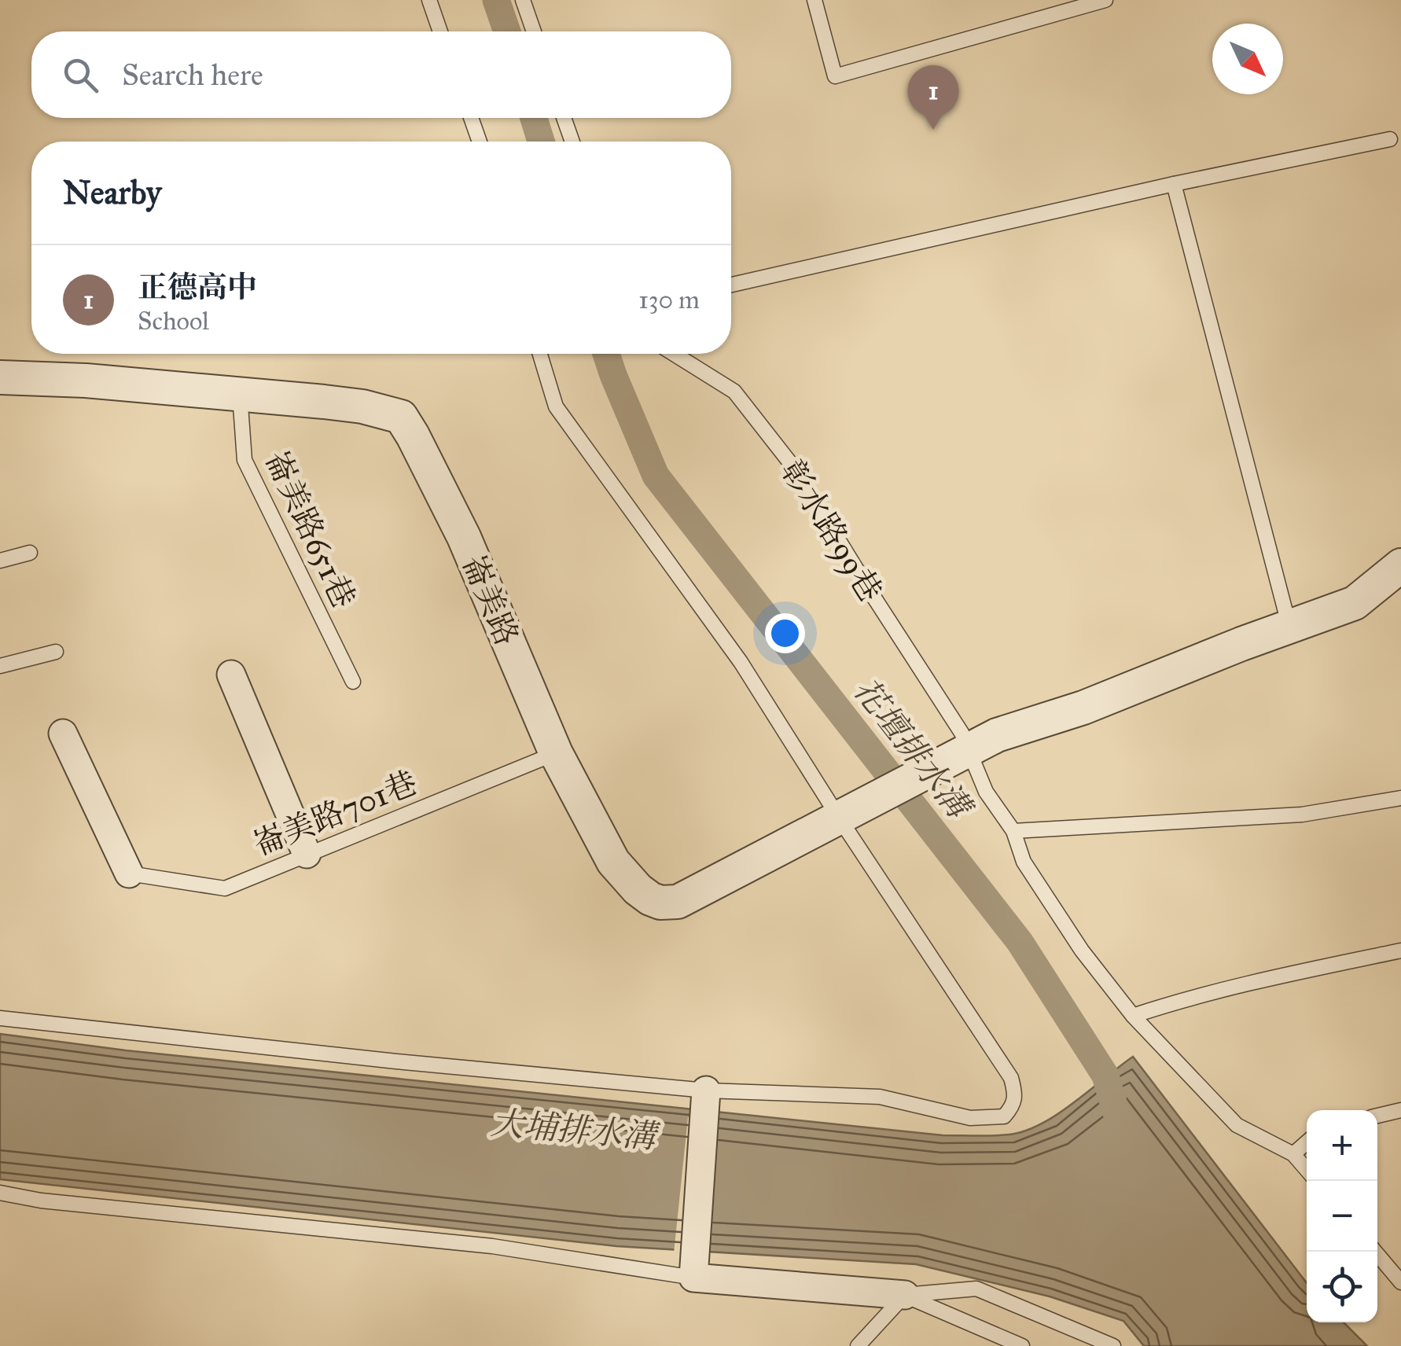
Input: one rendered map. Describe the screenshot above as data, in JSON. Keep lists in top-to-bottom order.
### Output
{
  "streets": {
    "street": ["崙美路"],
    "lane": ["崙美路651巷", "彰水路99巷", "崙美路701巷"]
  },
  "crossings": [
    ["崙美路651巷", "崙美路"],
    ["彰水路99巷", "崙美路"],
    ["崙美路", "崙美路701巷"]
  ],
  "water": ["花壇排水溝", "大埔排水溝"],
  "north": "bottom right",
  "page": {
    "search": "Search here",
    "pins": "1",
    "heading": "Nearby",
    "list": [
      {
        "mark": "1",
        "name": "正德高中",
        "note": "School",
        "value": "130 m"
      }
    ],
    "map_buttons": ["+", "−"]
  }
}
